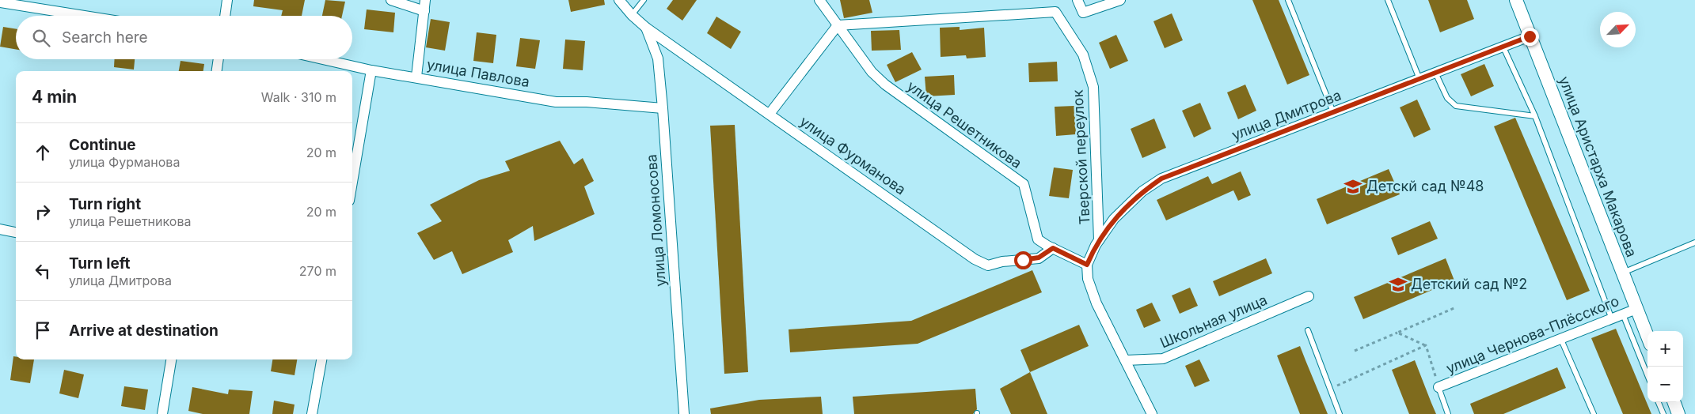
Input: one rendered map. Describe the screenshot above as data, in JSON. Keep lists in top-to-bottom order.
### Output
{
  "streets": {
    "street": [
      "улица Павлова",
      "улица Дмитрова",
      "улица Решетникова",
      "улица Фурманова",
      "Тверской переулок",
      "улица Аристарха Макарова",
      "улица Ломоносова",
      "Школьная улица",
      "улица Чернова-Плёсского"
    ]
  },
  "crossings": [
    ["улица Павлова", "улица Ломоносова"],
    ["улица Дмитрова", "улица Решетникова"],
    ["улица Дмитрова", "Тверской переулок"],
    ["улица Дмитрова", "улица Аристарха Макарова"],
    ["улица Решетникова", "улица Фурманова"],
    ["улица Решетникова", "Тверской переулок"],
    ["улица Фурманова", "улица Ломоносова"],
    ["улица Аристарха Макарова", "улица Чернова-Плёсского"]
  ],
  "places": {
    "school or university": ["Детскй сад №48", "Детский сад №2"]
  },
  "north": "top right",
  "page": {
    "search": "Search here",
    "heading": ["4 min", "Walk · 310 m"],
    "list": [
      ["Continue", "улица Фурманова", "20 m"],
      ["Turn right", "улица Решетникова", "20 m"],
      ["Turn left", "улица Дмитрова", "270 m"],
      "Arrive at destination"
    ],
    "map_buttons": ["+", "−"]
  }
}
